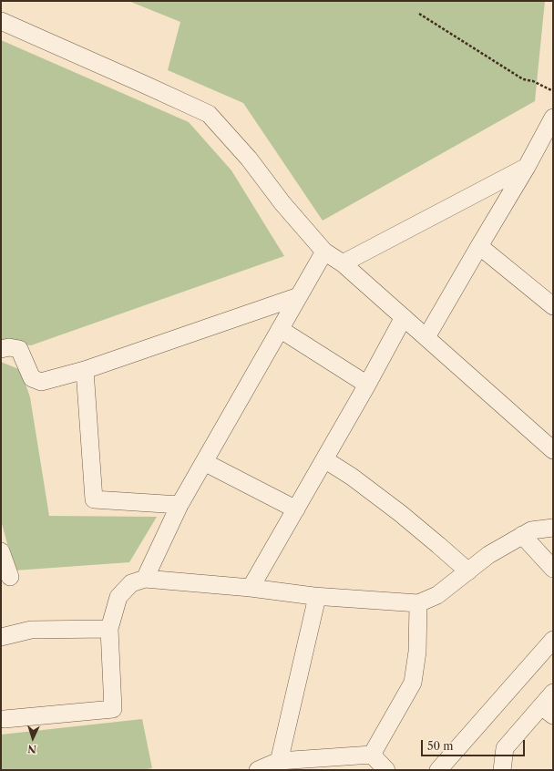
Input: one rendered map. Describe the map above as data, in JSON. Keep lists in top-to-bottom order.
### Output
{
  "scale_bar": "50 m",
  "north": "bottom"
}
